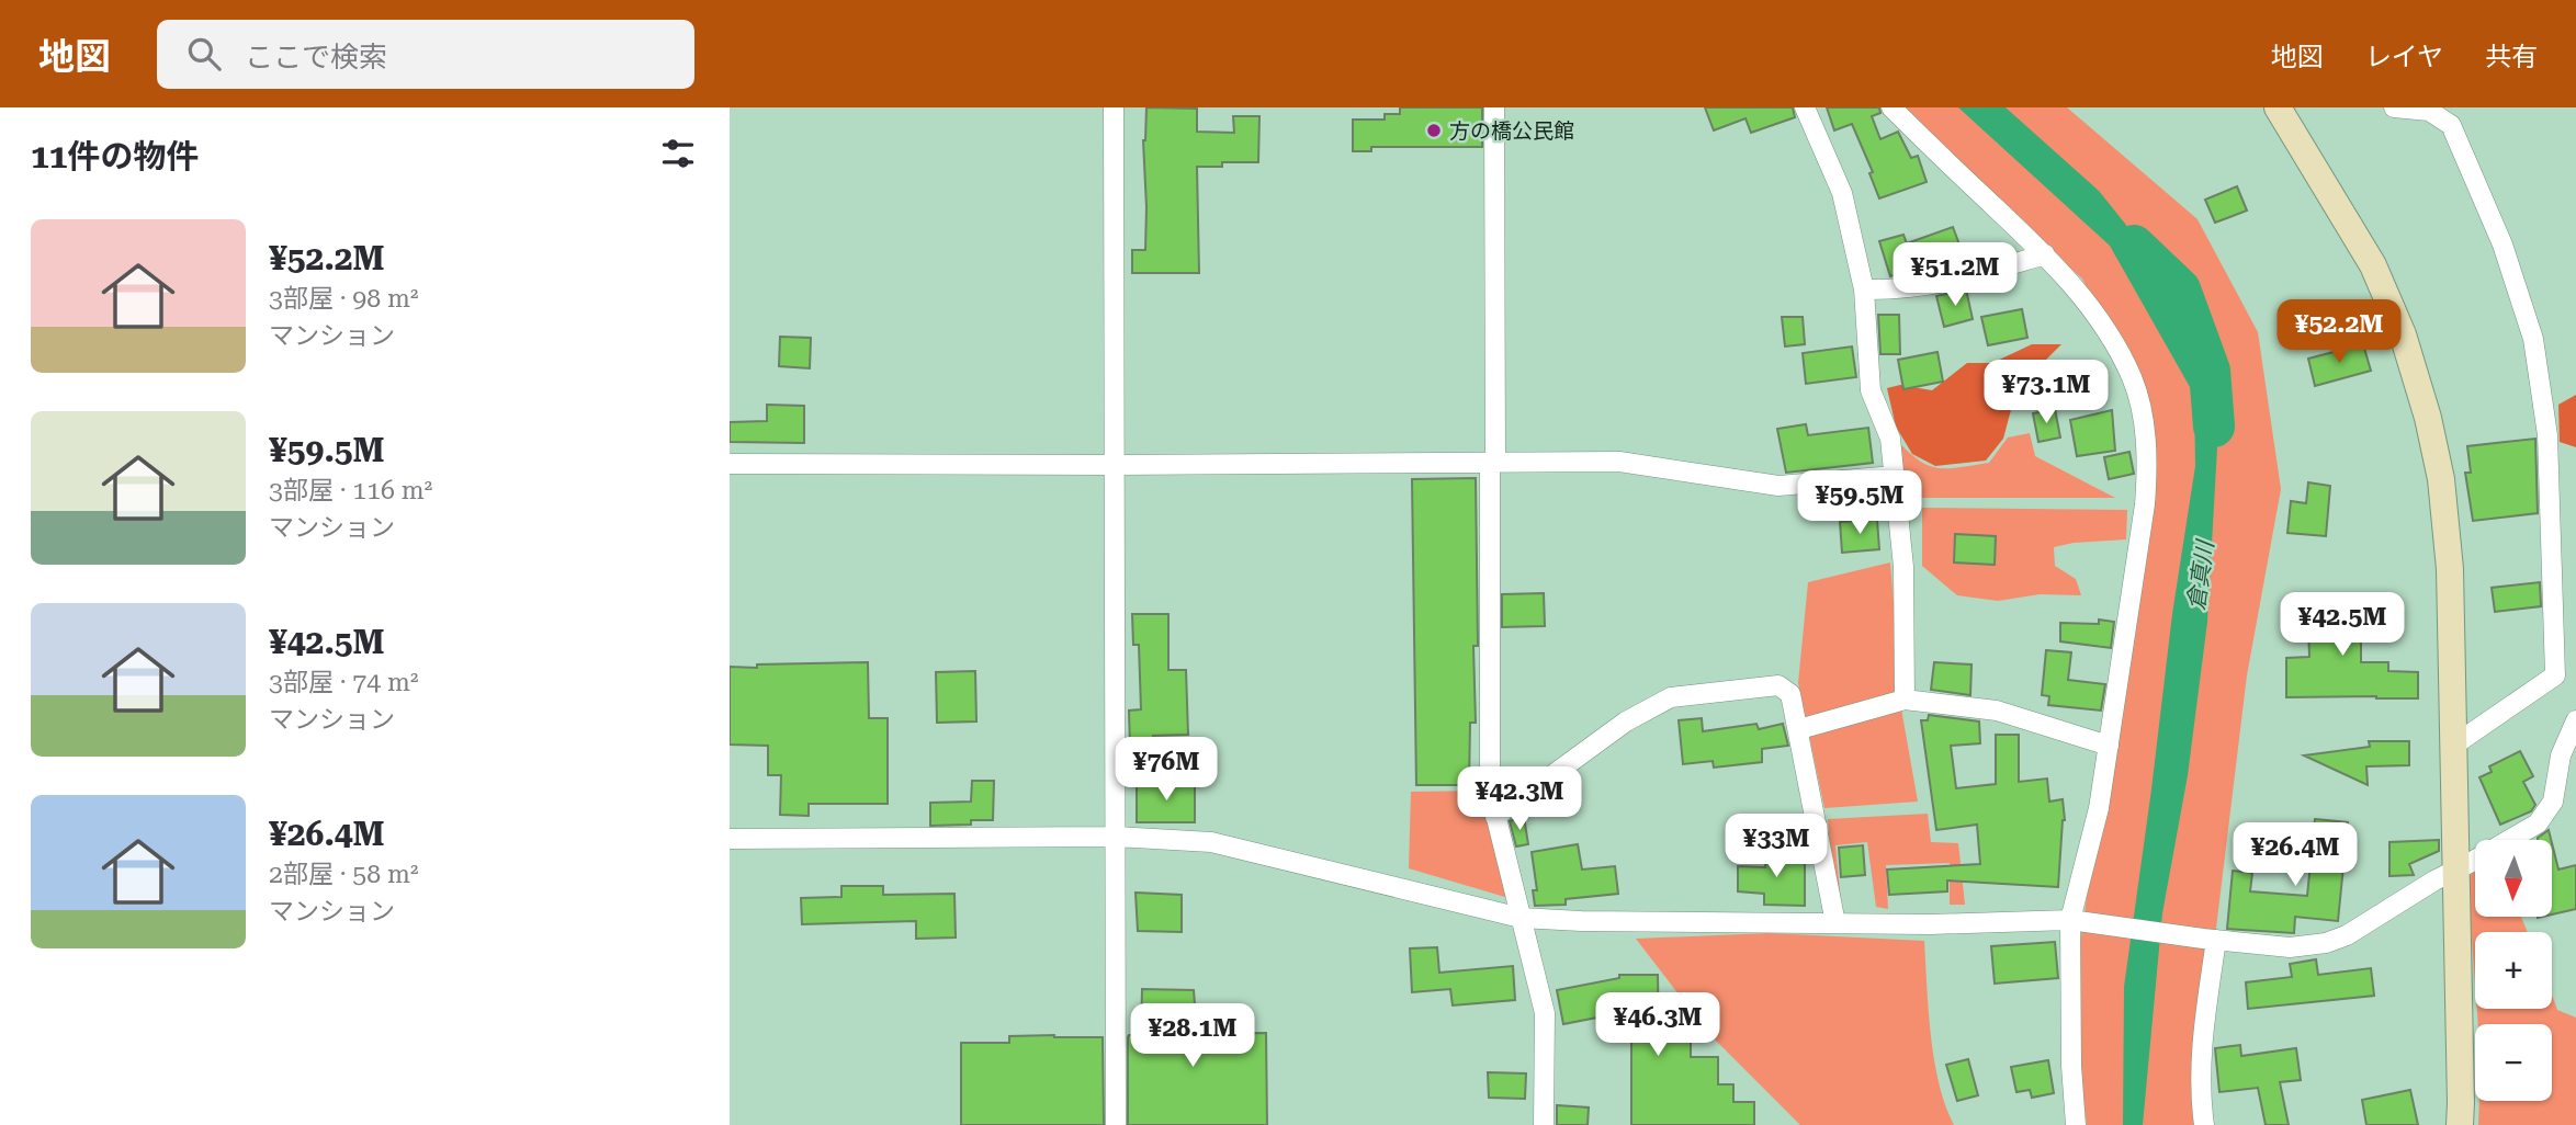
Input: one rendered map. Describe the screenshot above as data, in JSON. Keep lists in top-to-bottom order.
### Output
{
  "water": ["倉真川"],
  "places": ["方の橋公民館"],
  "north": "bottom",
  "page": {
    "header": "地図",
    "search": "ここで検索",
    "nav": ["地図", "レイヤ", "共有"],
    "heading": "11件の物件",
    "list": [
      {
        "name": "¥52.2M",
        "note": "3部屋 · 98 m² · マンション"
      },
      {
        "name": "¥59.5M",
        "note": "3部屋 · 116 m² · マンション"
      },
      {
        "name": "¥42.5M",
        "note": "3部屋 · 74 m² · マンション"
      },
      {
        "name": "¥26.4M",
        "note": "2部屋 · 58 m² · マンション"
      }
    ],
    "price": [
      "¥51.2M",
      "¥52.2M",
      "¥73.1M",
      "¥59.5M",
      "¥42.5M",
      "¥76M",
      "¥42.3M",
      "¥33M",
      "¥26.4M",
      "¥46.3M",
      "¥28.1M"
    ],
    "map_buttons": ["+", "−"]
  }
}
